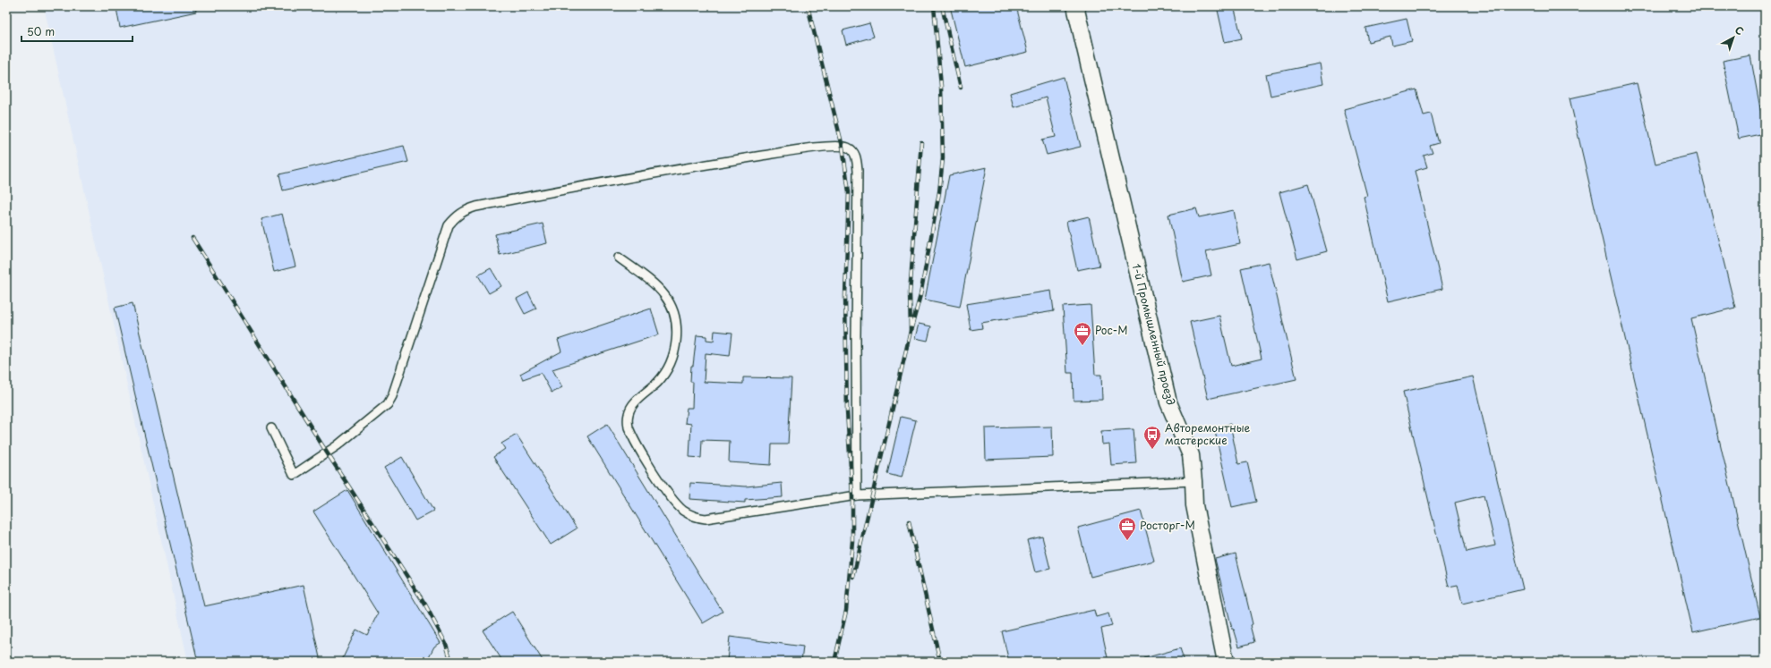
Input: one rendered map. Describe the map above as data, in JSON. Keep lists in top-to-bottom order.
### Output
{
  "streets": {
    "street": ["1-й Промышленный проезд"]
  },
  "places": {
    "office": ["Рос-М", "Росторг-М"],
    "bus stop": ["Авторемонтные мастерские"]
  },
  "scale_bar": "50 m",
  "north": "top right"
}
